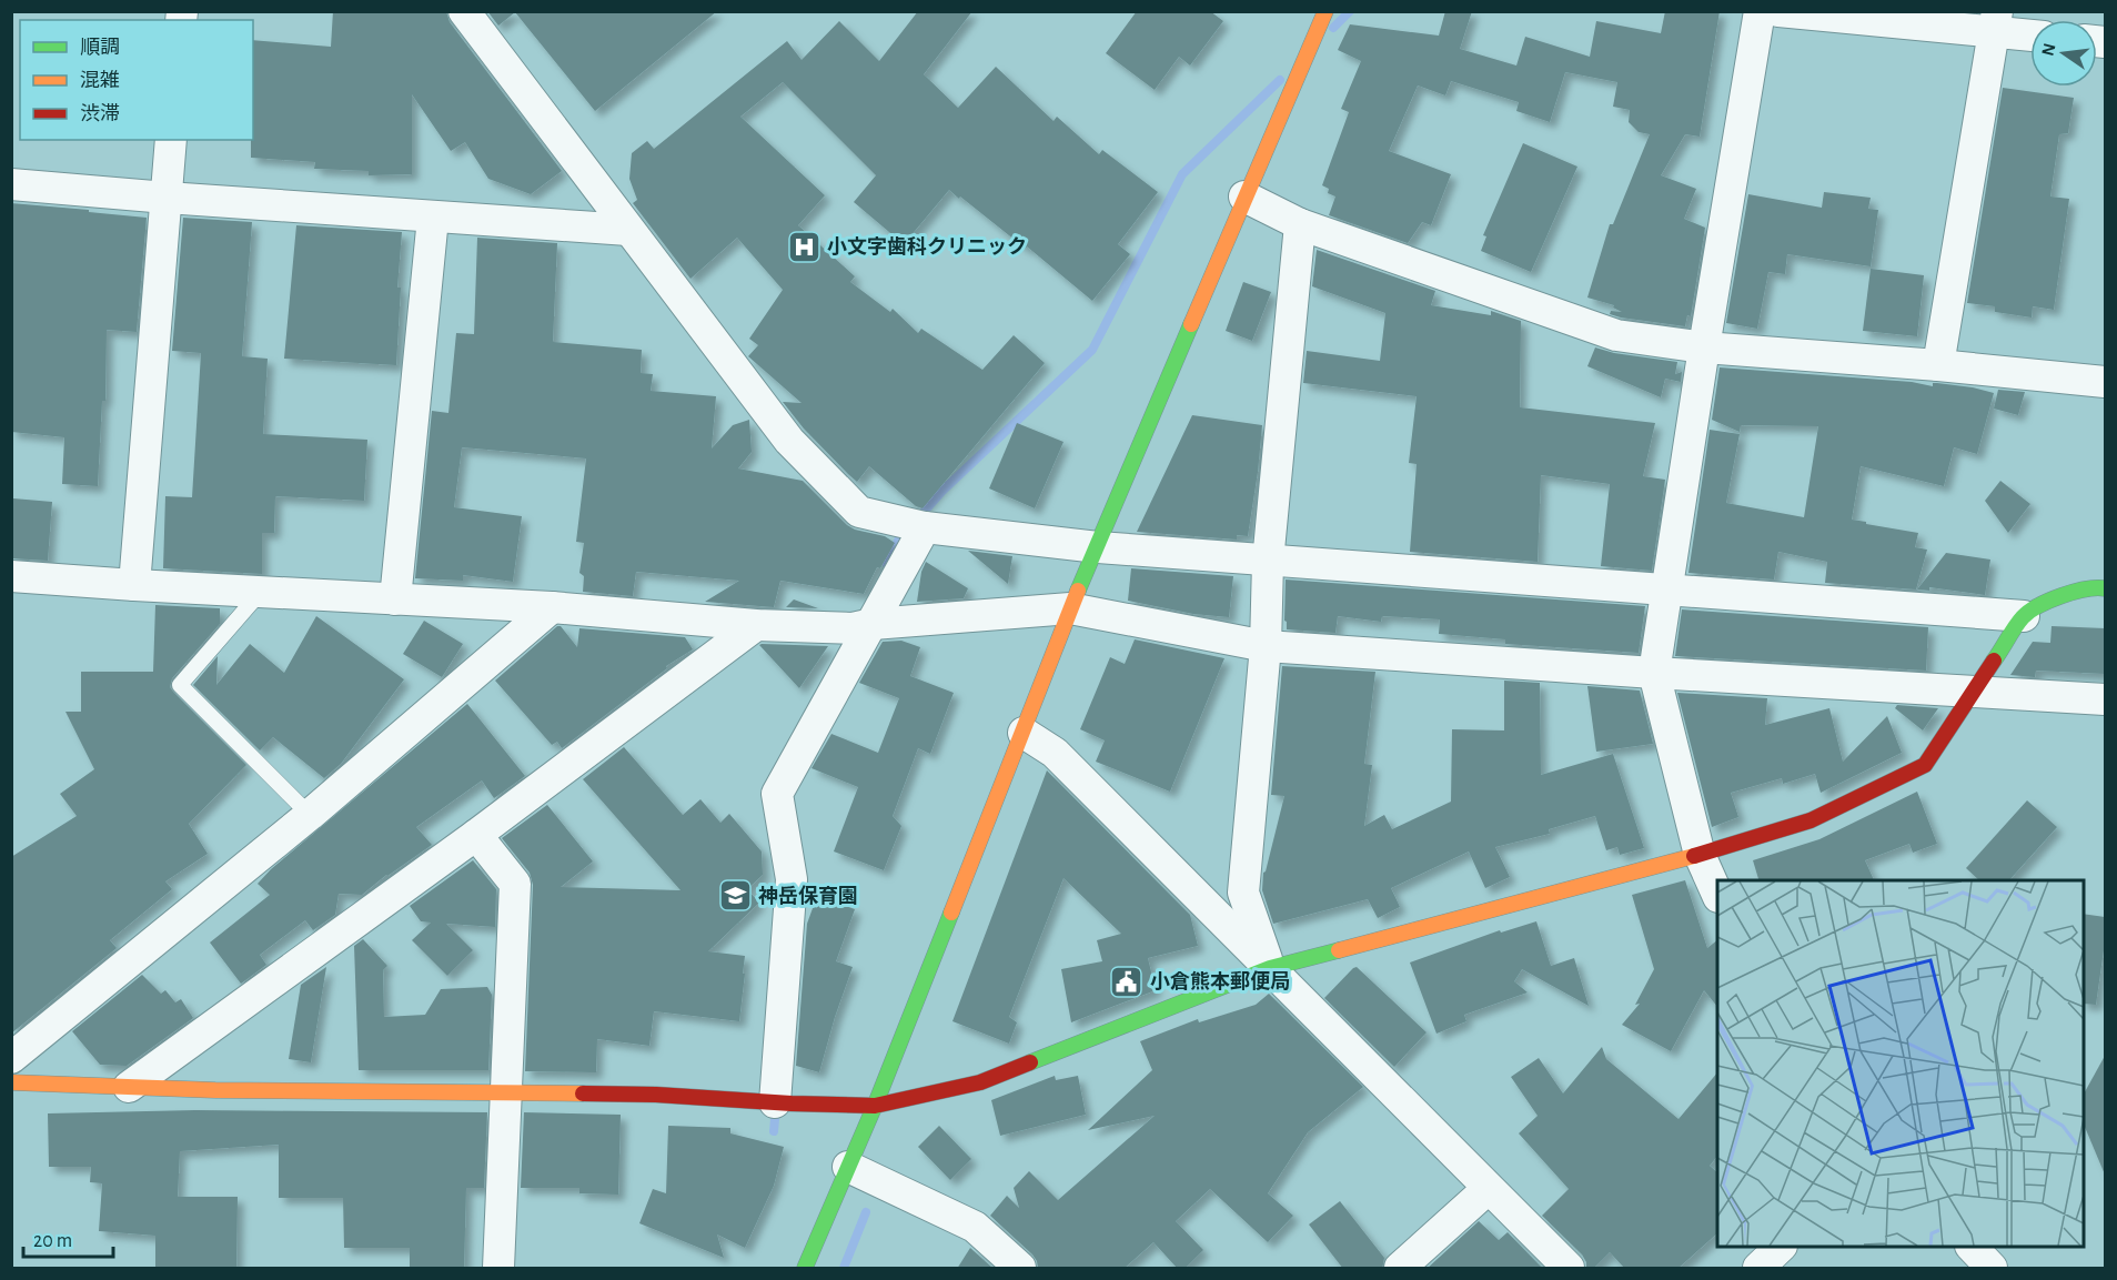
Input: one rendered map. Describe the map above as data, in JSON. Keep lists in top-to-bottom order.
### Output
{
  "places": {
    "hospital": ["小文字歯科クリニック"],
    "school or university": ["神岳保育園"],
    "public building": ["小倉熊本郵便局"]
  },
  "legend": ["順調", "混雑", "渋滞"],
  "scale_bar": "20 m",
  "north": "left"
}
